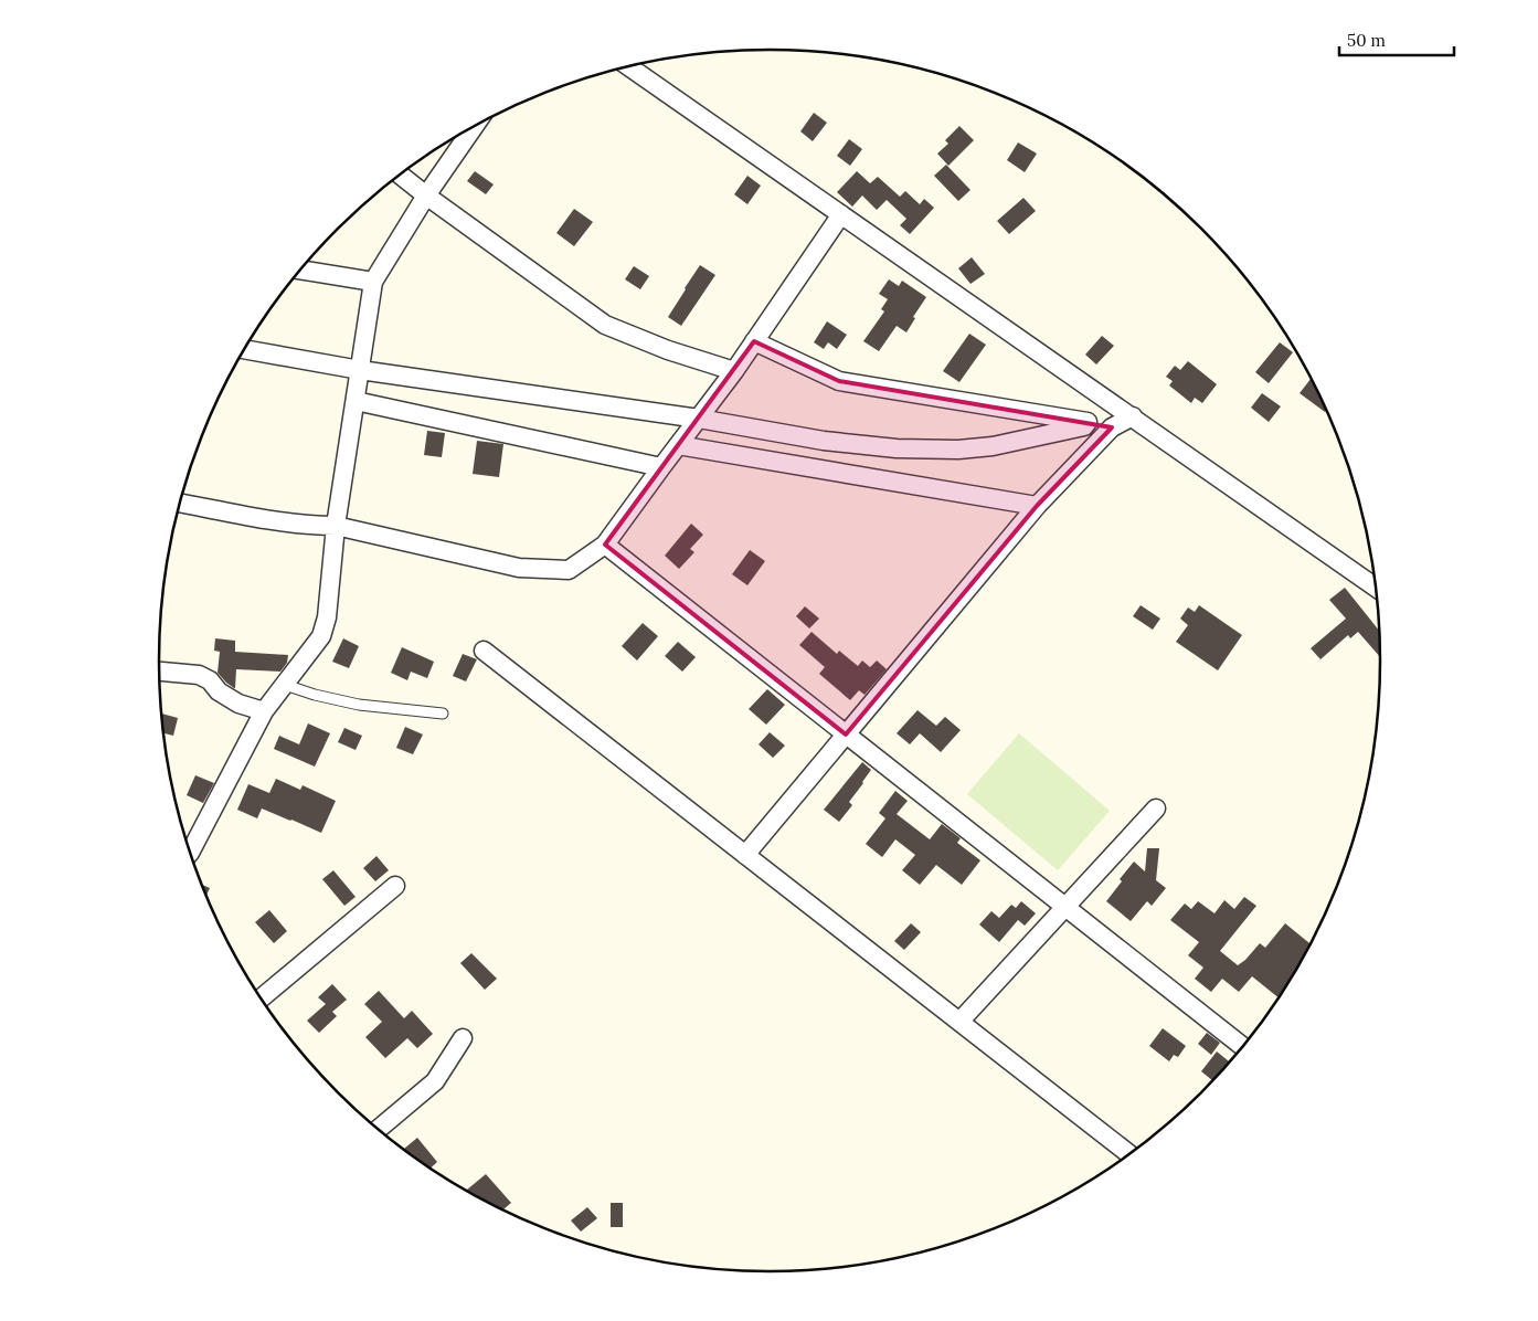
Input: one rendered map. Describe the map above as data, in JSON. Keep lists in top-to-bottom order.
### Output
{
  "scale_bar": "50 m"
}
